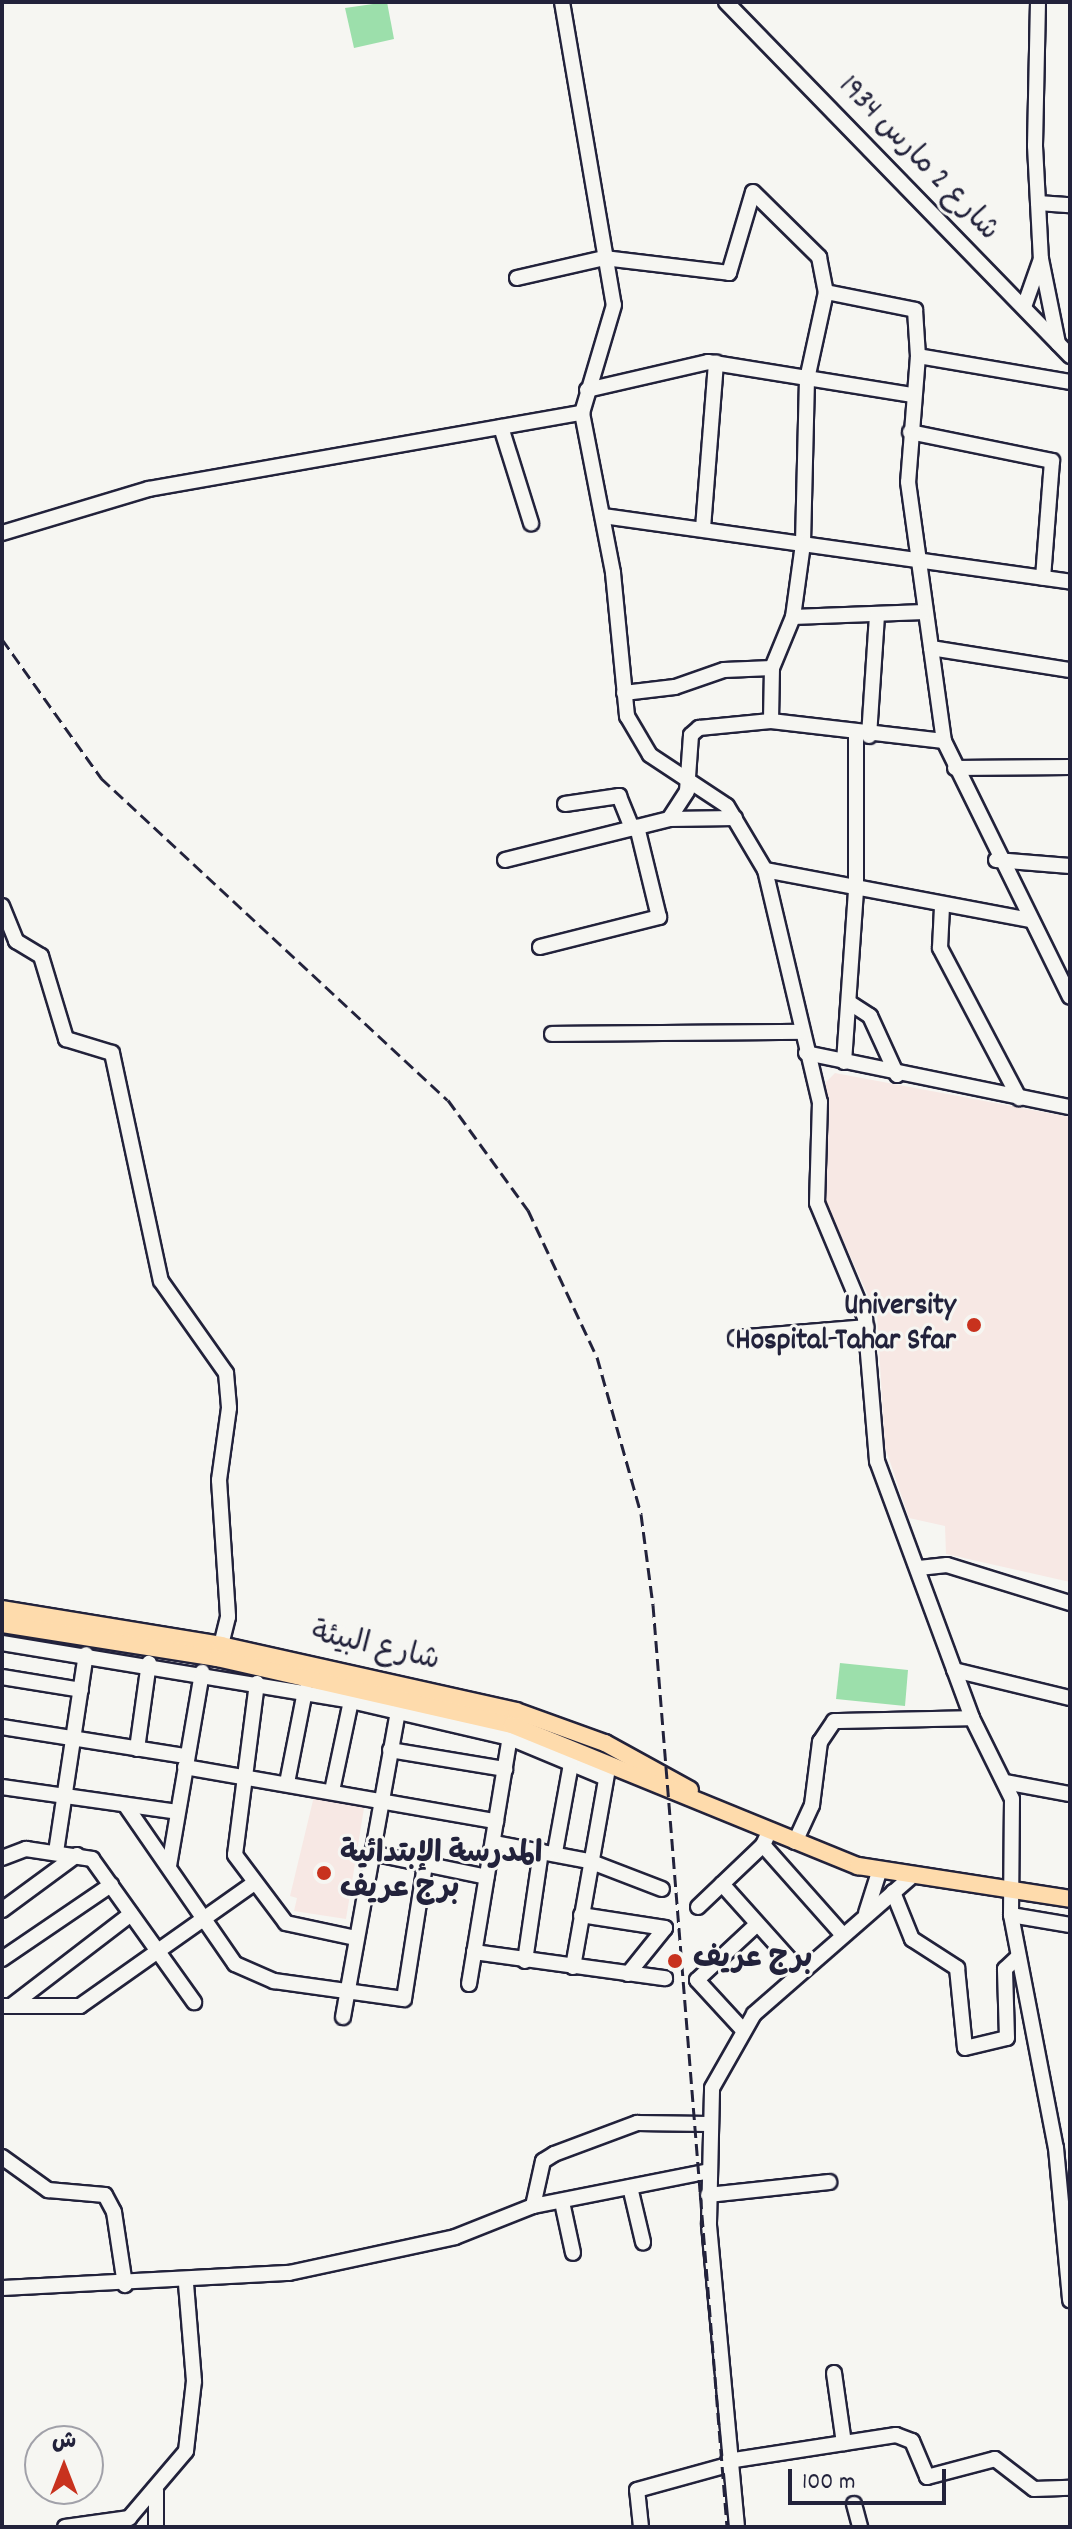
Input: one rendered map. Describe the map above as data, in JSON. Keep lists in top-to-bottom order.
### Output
{
  "streets": {
    "main road": ["شارع البيئة"],
    "street": ["شارع 2 مارس 1934"]
  },
  "places": ["University Hospital Tahar Sfar", "المدرسة الإبتدائية برج عريف", "برج عريف"],
  "scale_bar": "100 m",
  "north": "top"
}
